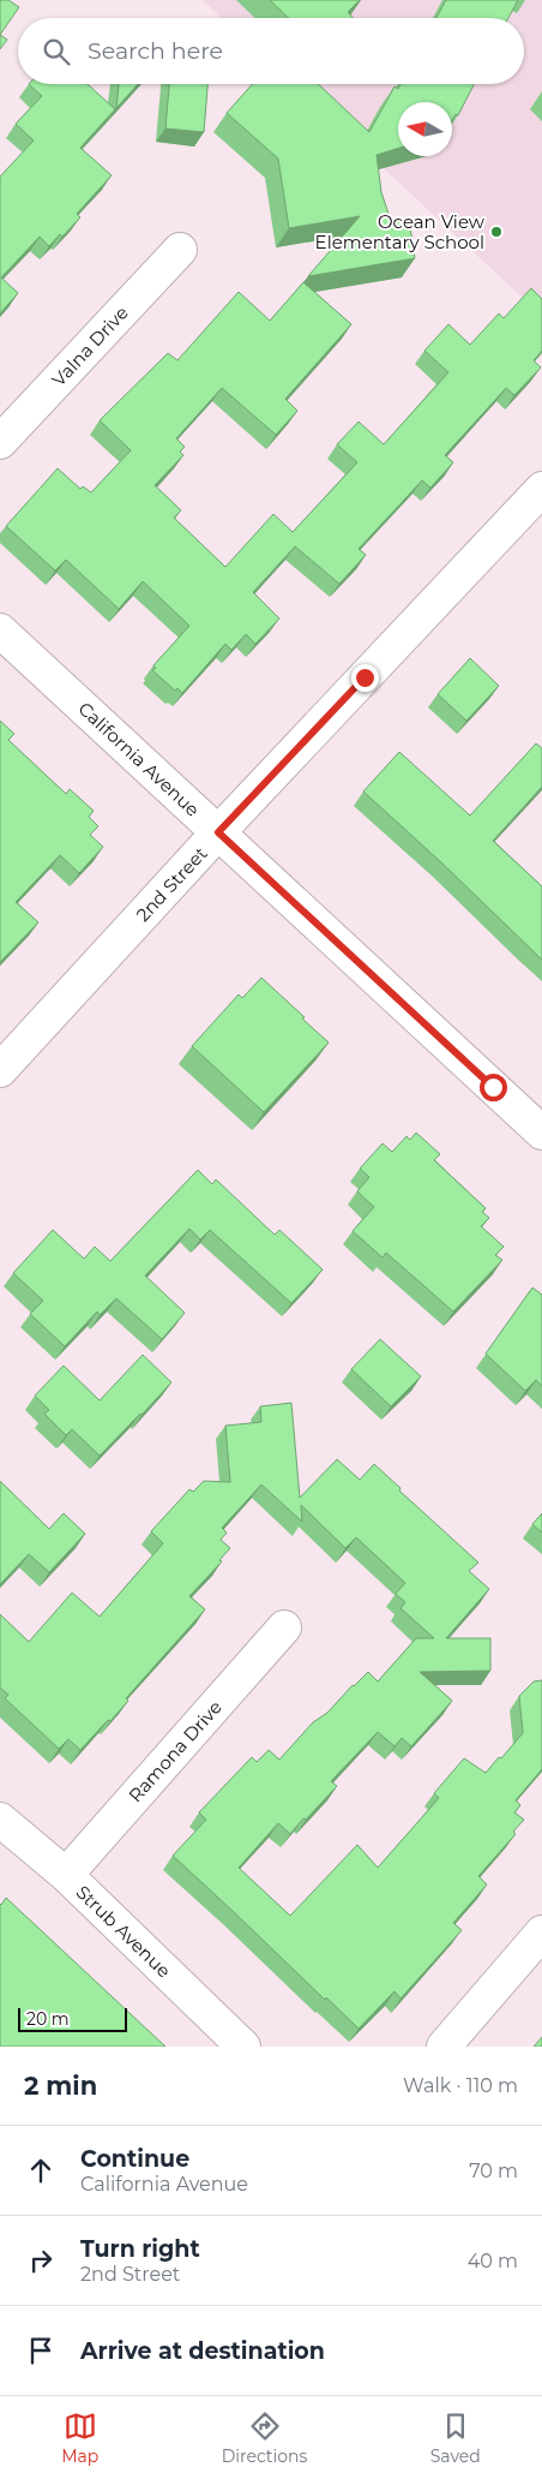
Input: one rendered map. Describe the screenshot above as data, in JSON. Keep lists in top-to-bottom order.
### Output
{
  "streets": {
    "street": [
      "Valna Drive",
      "California Avenue",
      "2nd Street",
      "Ramona Drive",
      "Strub Avenue"
    ]
  },
  "crossings": [
    ["California Avenue", "2nd Street"],
    ["Ramona Drive", "Strub Avenue"]
  ],
  "places": ["Ocean View Elementary School"],
  "scale_bar": "20 m",
  "north": "left",
  "page": {
    "search": "Search here",
    "scale": "20 m",
    "heading": ["2 min", "Walk · 110 m"],
    "list": [
      ["Continue", "California Avenue", "70 m"],
      ["Turn right", "2nd Street", "40 m"],
      "Arrive at destination"
    ],
    "nav": ["Map", "Directions", "Saved"]
  }
}
